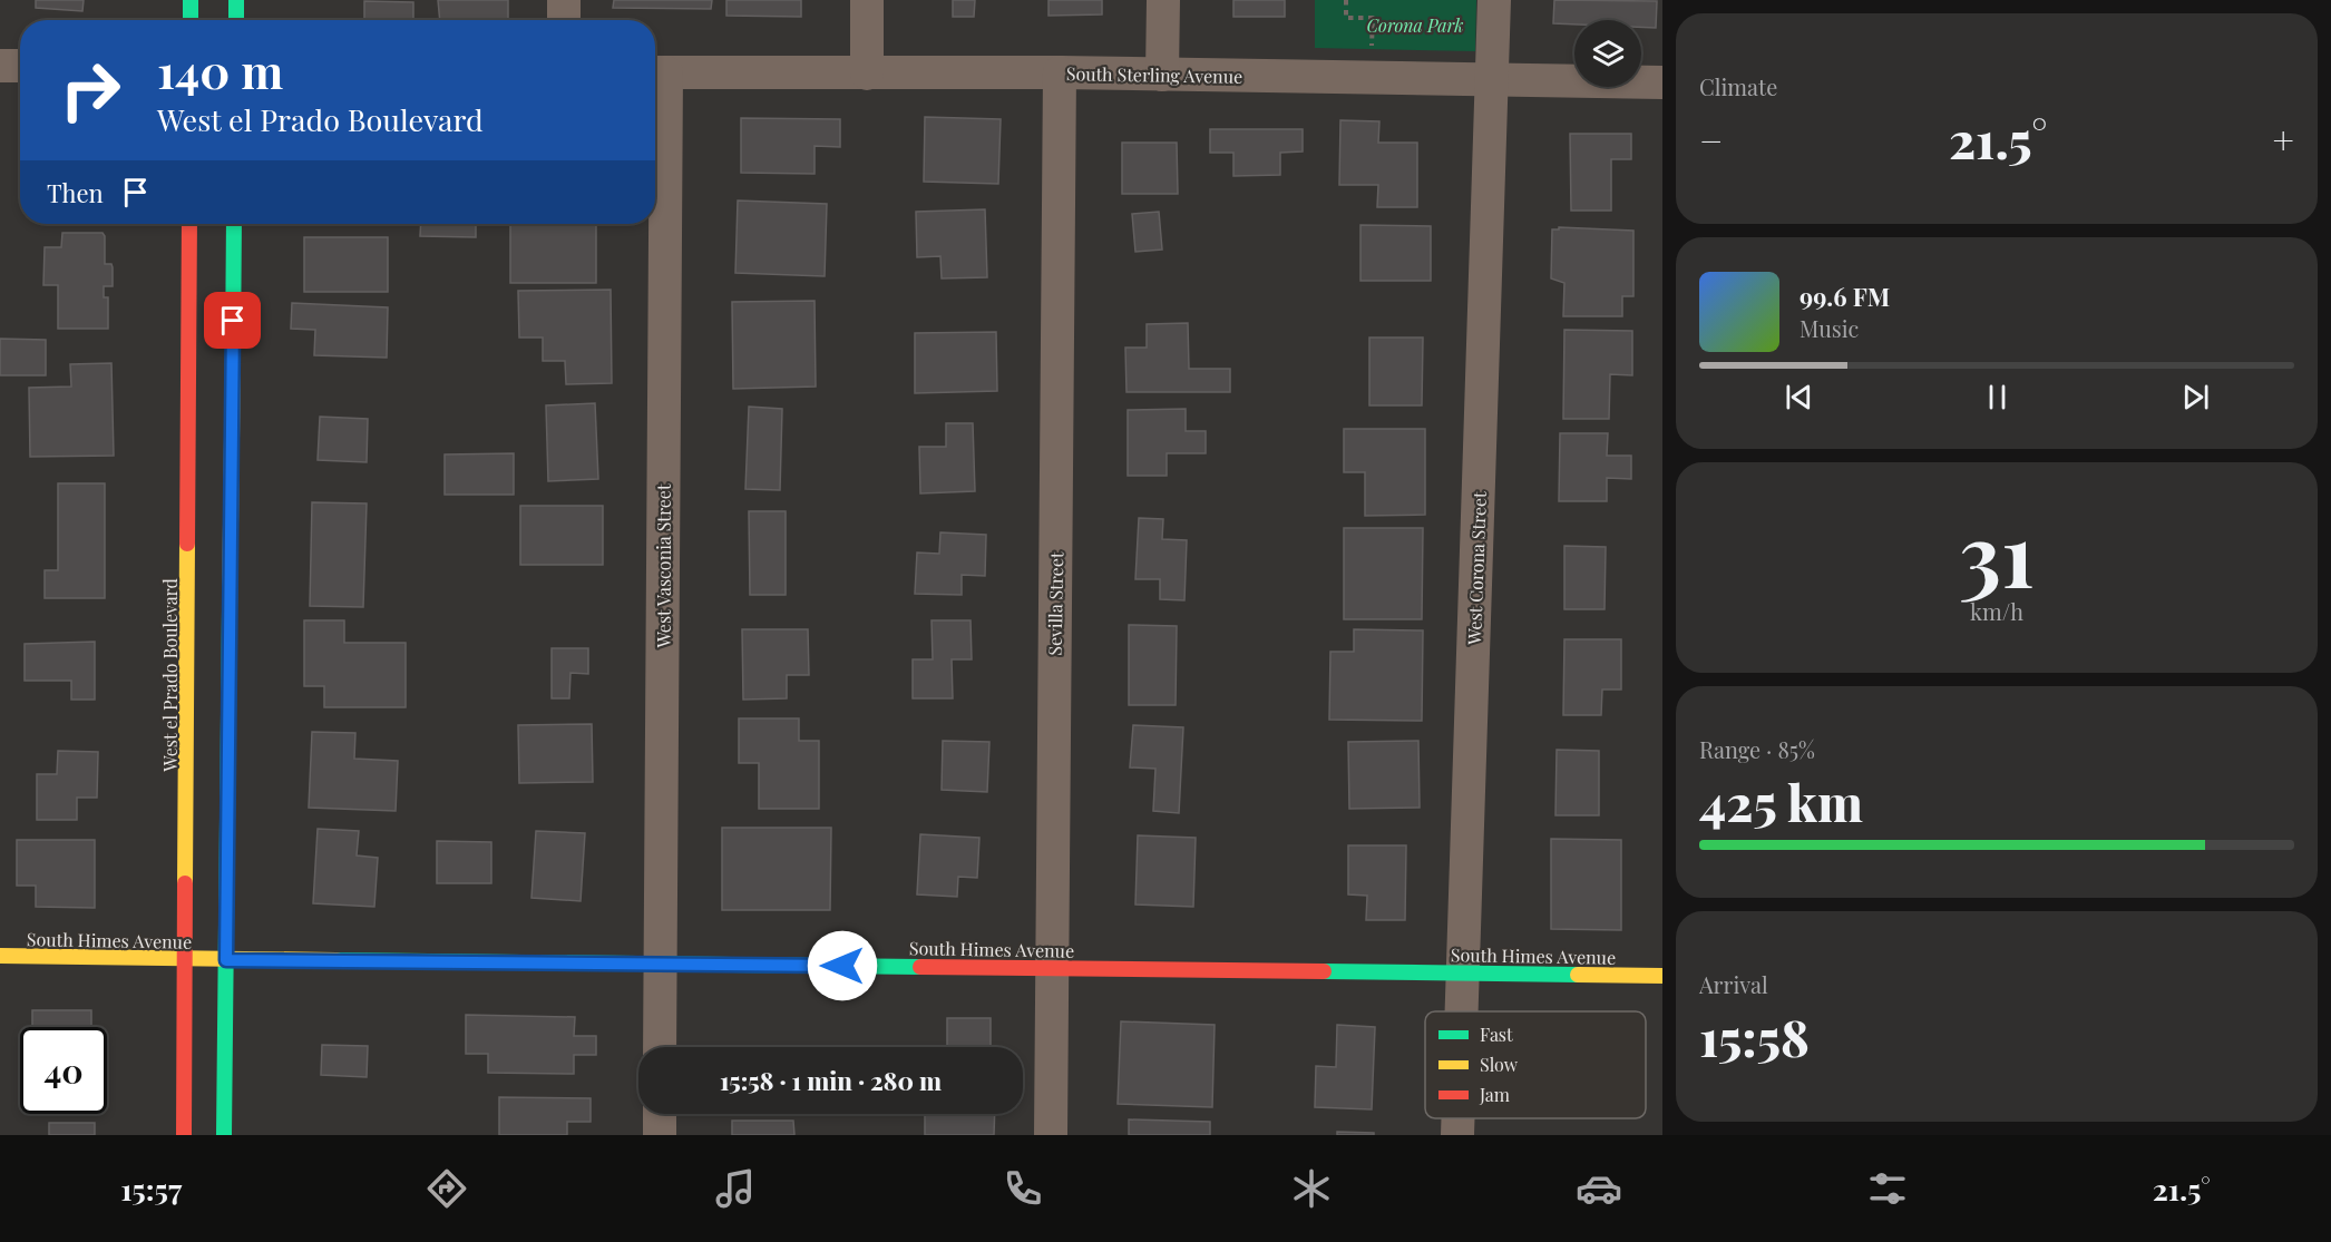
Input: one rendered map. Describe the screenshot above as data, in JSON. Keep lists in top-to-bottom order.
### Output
{
  "streets": {
    "street": [
      "South Sterling Avenue",
      "West Vasconia Street",
      "West Corona Street",
      "Sevilla Street",
      "West el Prado Boulevard",
      "South Himes Avenue"
    ]
  },
  "crossings": [
    ["South Sterling Avenue", "West Vasconia Street"],
    ["South Sterling Avenue", "West Corona Street"],
    ["South Sterling Avenue", "Sevilla Street"],
    ["West Vasconia Street", "South Himes Avenue"],
    ["West Corona Street", "South Himes Avenue"],
    ["Sevilla Street", "South Himes Avenue"],
    ["West el Prado Boulevard", "South Himes Avenue"]
  ],
  "parks": ["Corona Park"],
  "legend": ["Fast", "Slow", "Jam"],
  "page": {
    "tile": [
      "Climate",
      ["31", "km/h"],
      ["Range · 85%", "425 km"],
      ["Arrival", "15:58"]
    ],
    "turn": ["140 m", "West el Prado Boulevard"],
    "heat": ["−", "21.5°", "+"],
    "then": "Then",
    "song": ["99.6 FM", "Music"],
    "limit": "40",
    "trip": "15:58 · 1 min · 280 m",
    "tabs": ["15:57", "21.5°"]
  }
}
